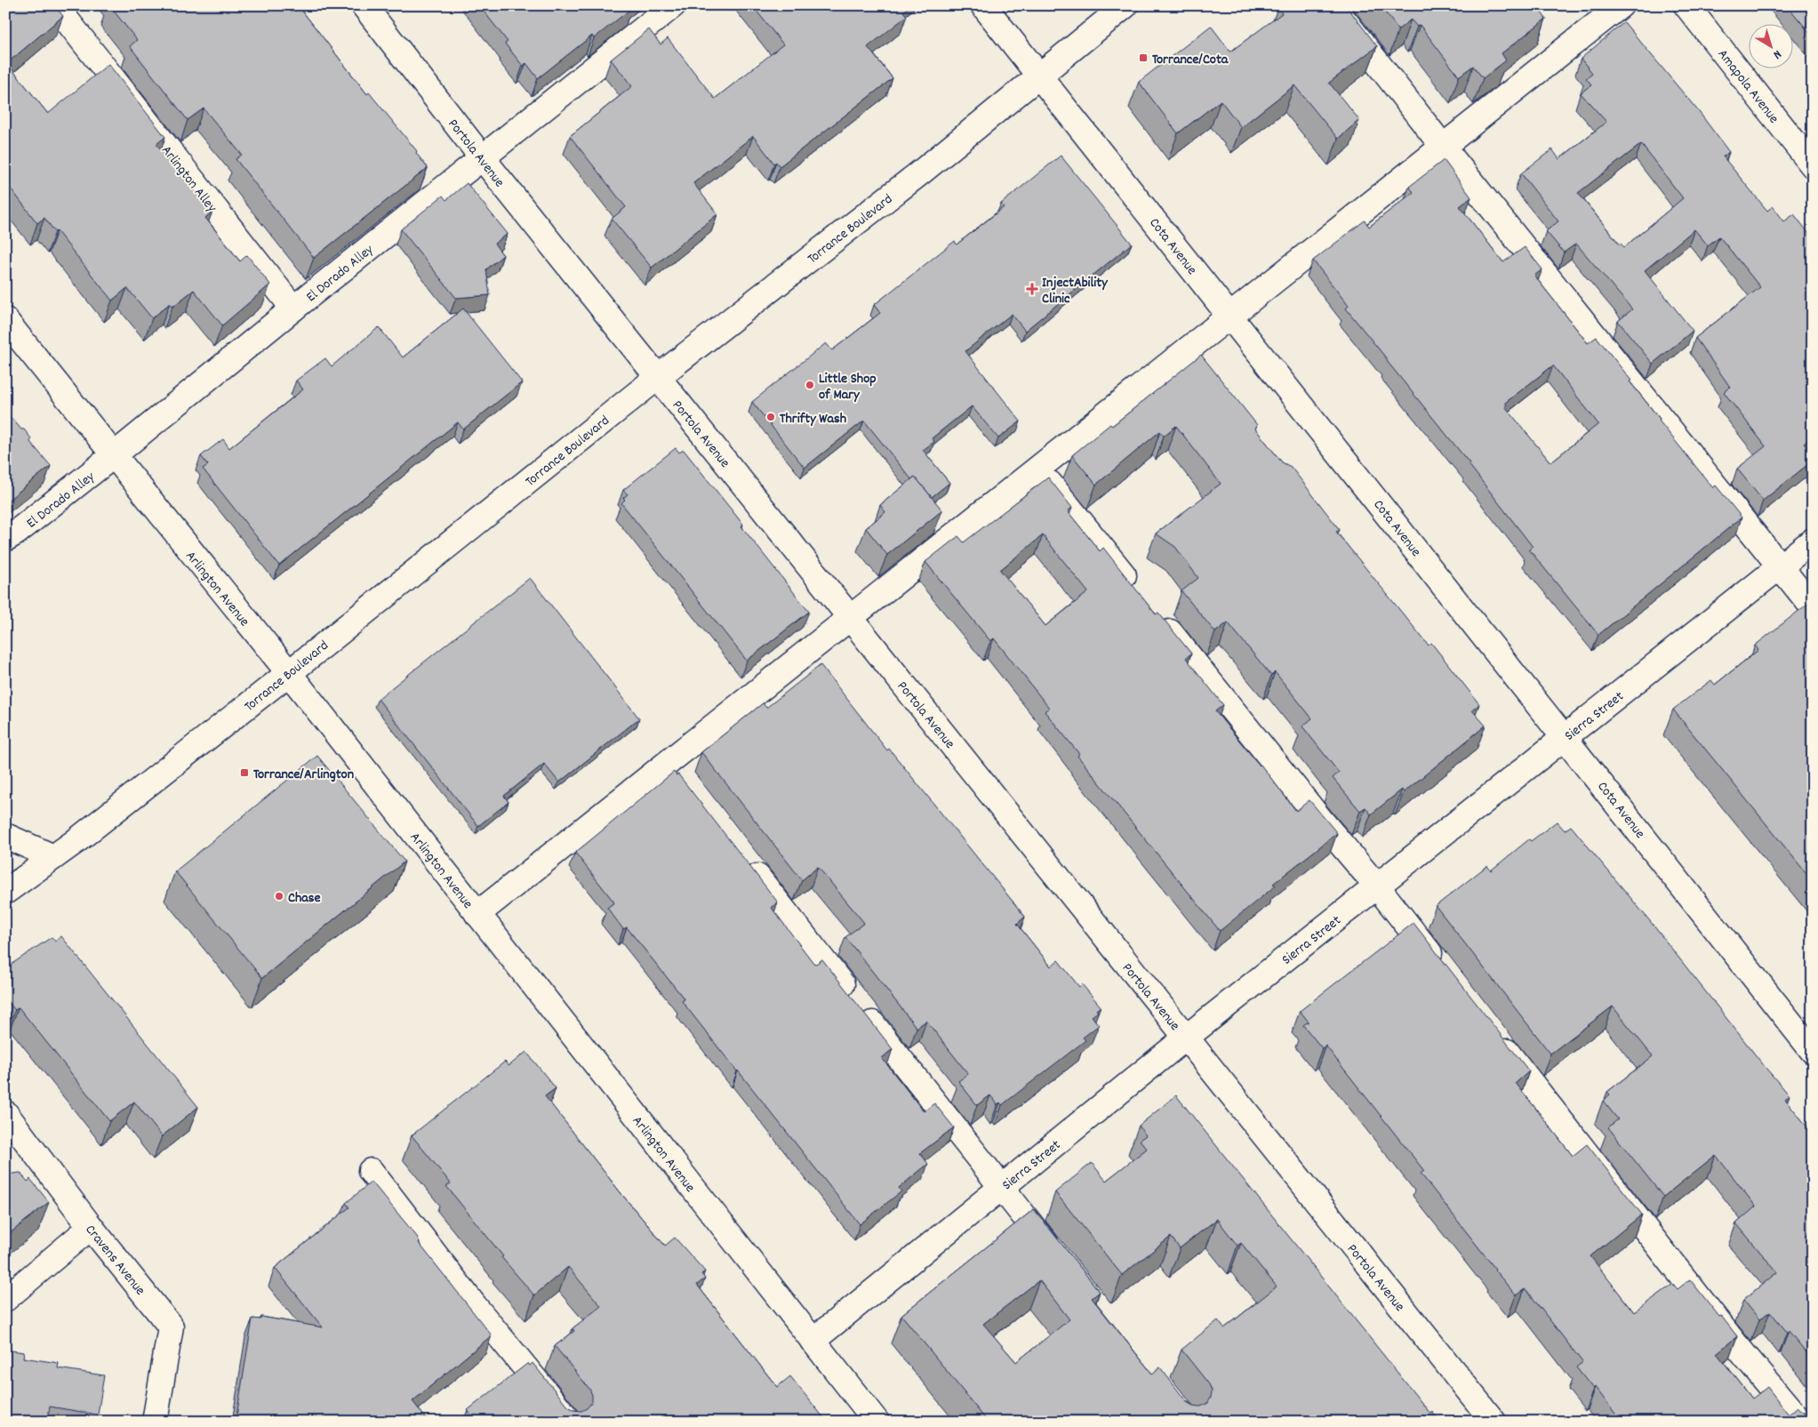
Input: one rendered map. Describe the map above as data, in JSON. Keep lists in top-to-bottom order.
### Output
{
  "streets": {
    "street": [
      "Amapola Avenue",
      "Portola Avenue",
      "Arlington Alley",
      "Torrance Boulevard",
      "Cota Avenue",
      "El Dorado Alley",
      "Arlington Avenue",
      "Sierra Street",
      "Cravens Avenue"
    ]
  },
  "crossings": [
    ["Portola Avenue", "Torrance Boulevard"],
    ["Portola Avenue", "El Dorado Alley"],
    ["Portola Avenue", "Sierra Street"],
    ["Arlington Alley", "El Dorado Alley"],
    ["Torrance Boulevard", "Cota Avenue"],
    ["Torrance Boulevard", "Arlington Avenue"],
    ["Cota Avenue", "Sierra Street"],
    ["El Dorado Alley", "Arlington Avenue"],
    ["Arlington Avenue", "Sierra Street"]
  ],
  "places": {
    "transit": ["Torrance/Cota", "Torrance/Arlington"],
    "health": ["InjectAbility Clinic"],
    "other": ["Little Shop of Mary", "Thrifty Wash", "Chase"]
  },
  "north": "bottom right"
}
